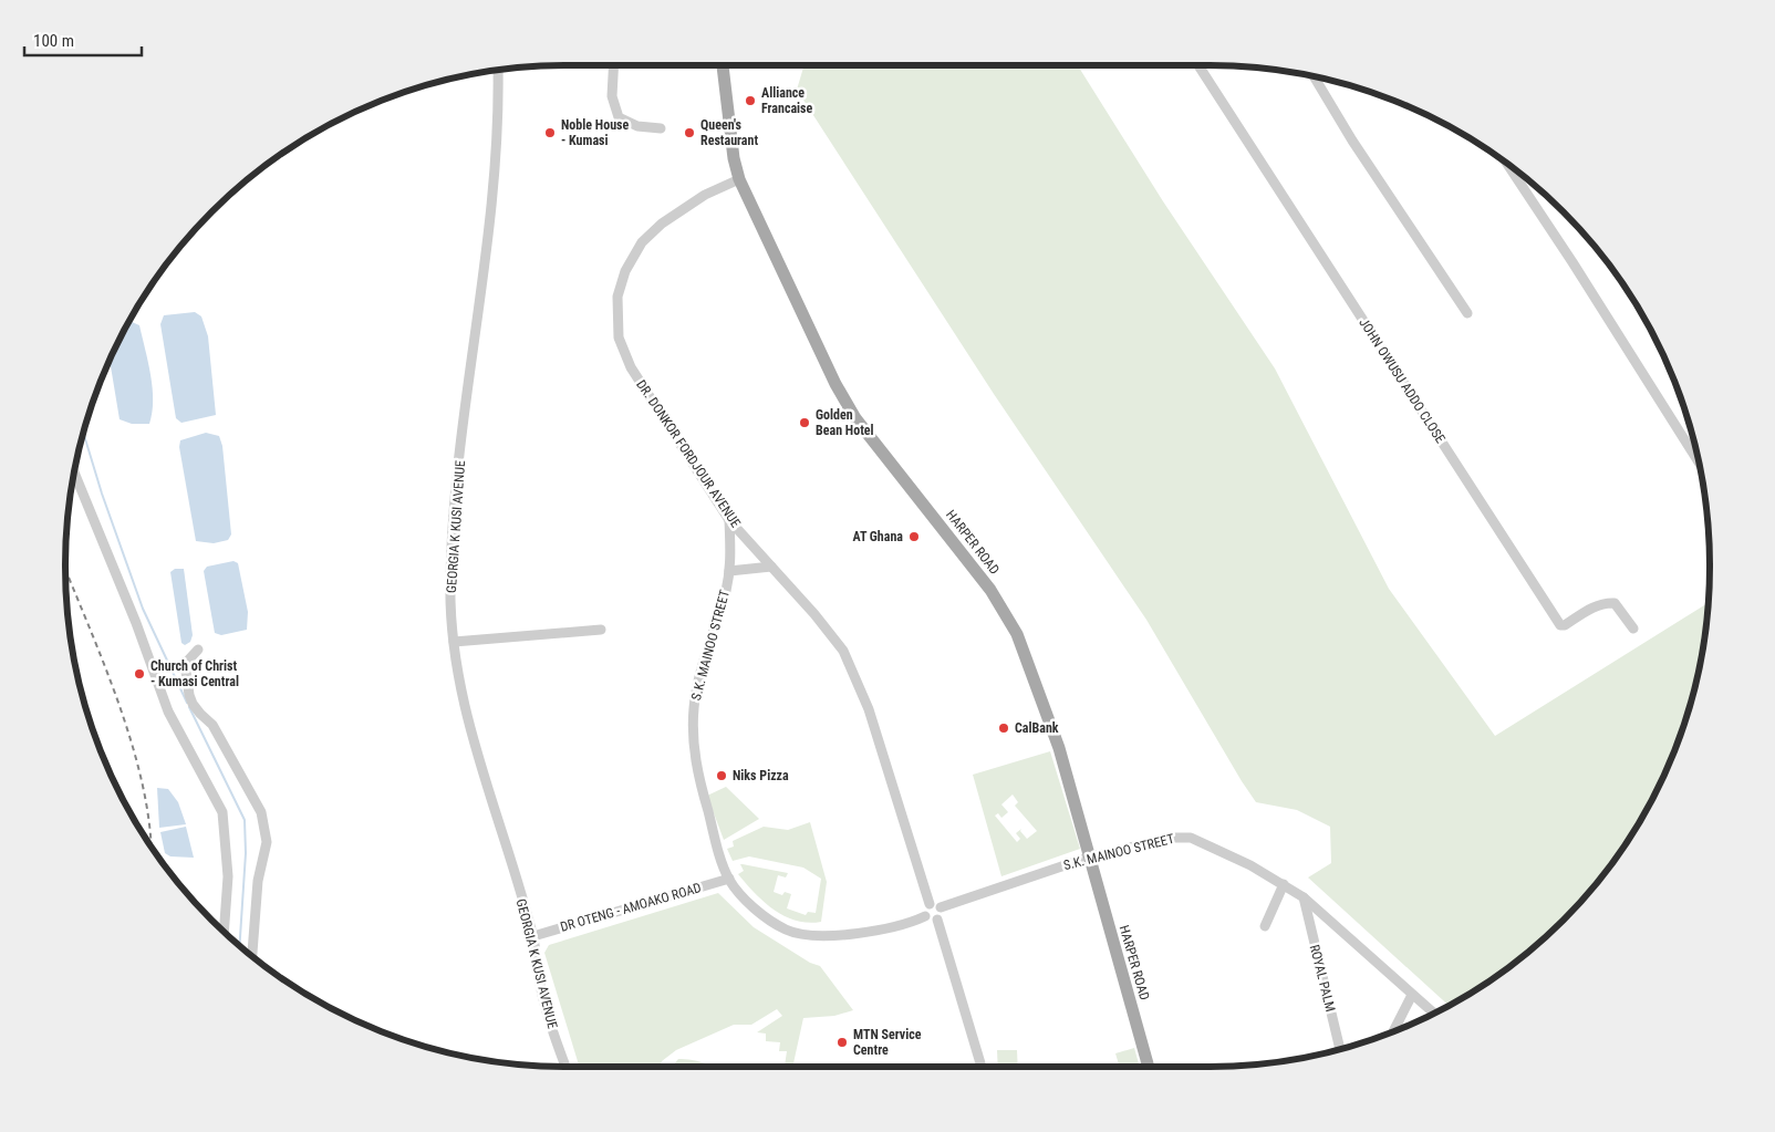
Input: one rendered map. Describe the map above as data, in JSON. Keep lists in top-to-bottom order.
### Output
{
  "streets": {
    "main road": ["HARPER ROAD"],
    "street": [
      "JOHN OWUSU ADDO CLOSE",
      "DR. DONKOR FORDJOUR AVENUE",
      "GEORGIA K KUSI AVENUE",
      "S.K. MAINOO STREET",
      "DR OTENG - AMOAKO ROAD",
      "ROYAL PALM"
    ]
  },
  "crossings": [
    ["DR. DONKOR FORDJOUR AVENUE", "HARPER ROAD"],
    ["DR. DONKOR FORDJOUR AVENUE", "S.K. MAINOO STREET"],
    ["GEORGIA K KUSI AVENUE", "DR OTENG - AMOAKO ROAD"],
    ["HARPER ROAD", "S.K. MAINOO STREET"],
    ["S.K. MAINOO STREET", "DR OTENG - AMOAKO ROAD"],
    ["S.K. MAINOO STREET", "ROYAL PALM"]
  ],
  "places": [
    "Alliance Francaise",
    "Noble House - Kumasi",
    "Queen's Restaurant",
    "Golden Bean Hotel",
    "AT Ghana",
    "Church of Christ - Kumasi Central",
    "CalBank",
    "Niks Pizza",
    "MTN Service Centre"
  ],
  "scale_bar": "100 m"
}
